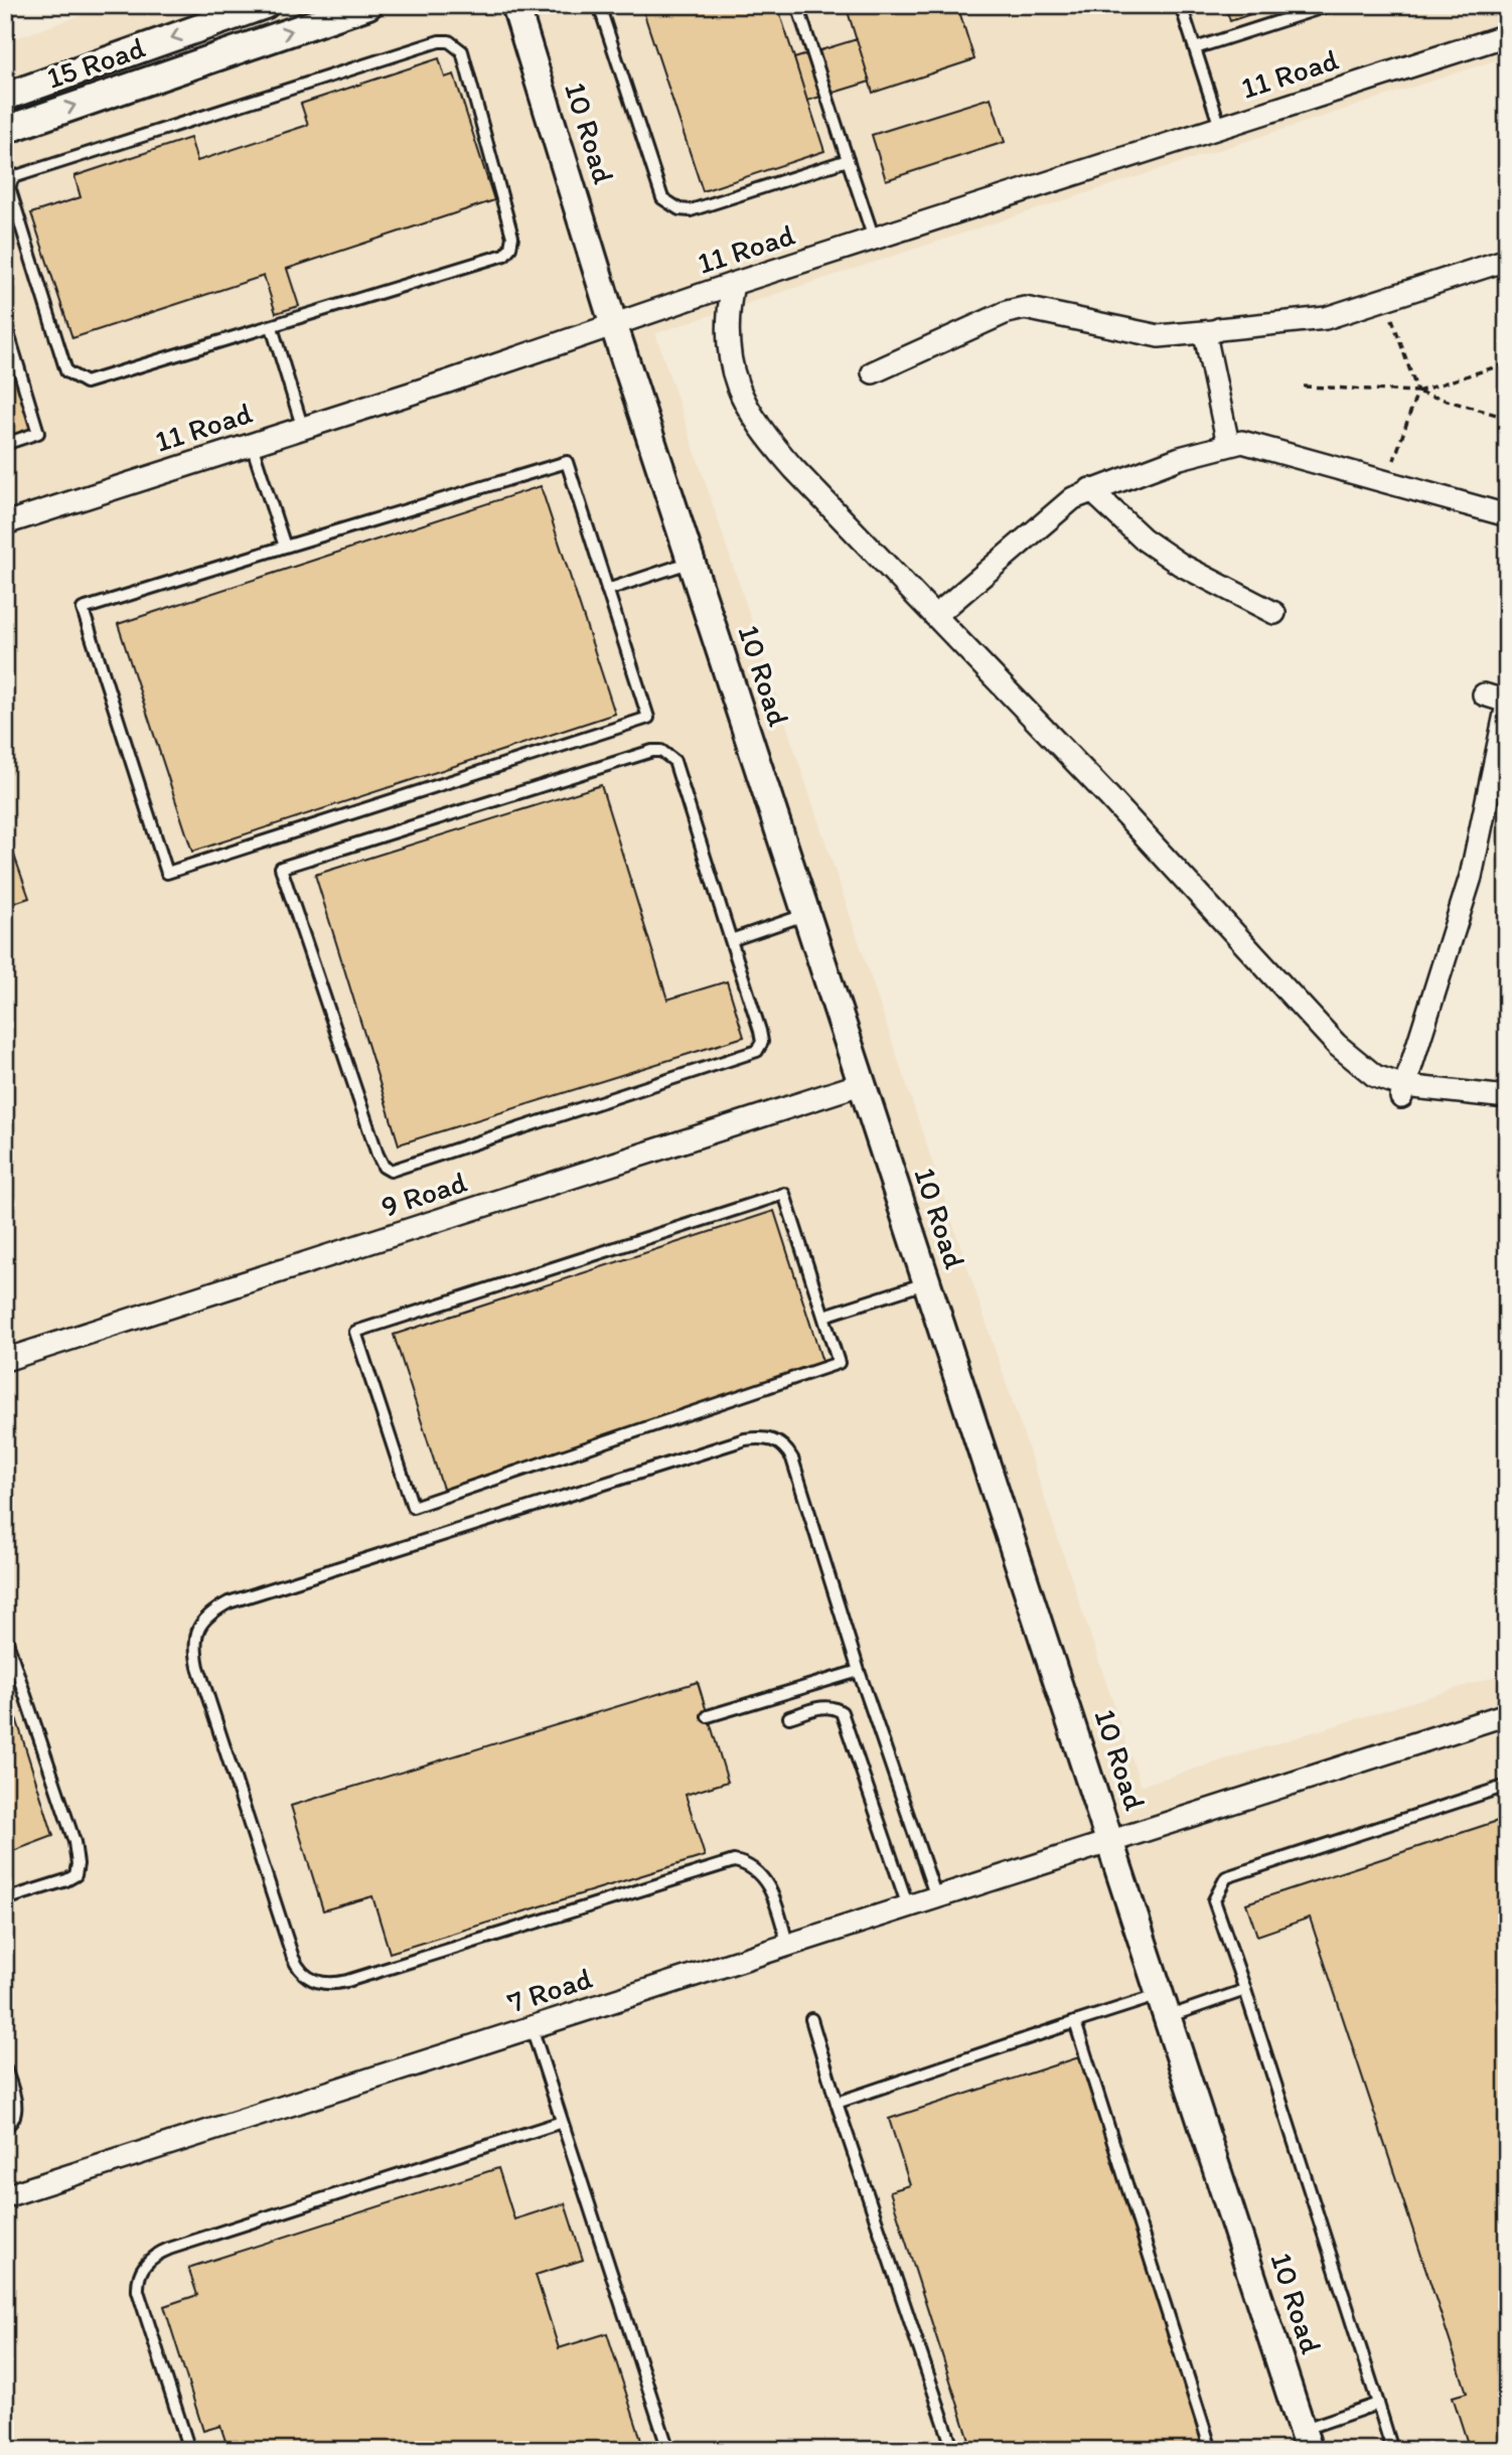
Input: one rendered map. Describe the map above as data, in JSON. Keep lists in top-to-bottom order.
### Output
{
  "streets": {
    "street": [
      "15 Road",
      "11 Road",
      "10 Road",
      "9 Road",
      "7 Road"
    ]
  },
  "crossings": [
    ["11 Road", "10 Road"],
    ["10 Road", "9 Road"],
    ["10 Road", "7 Road"]
  ]
}
